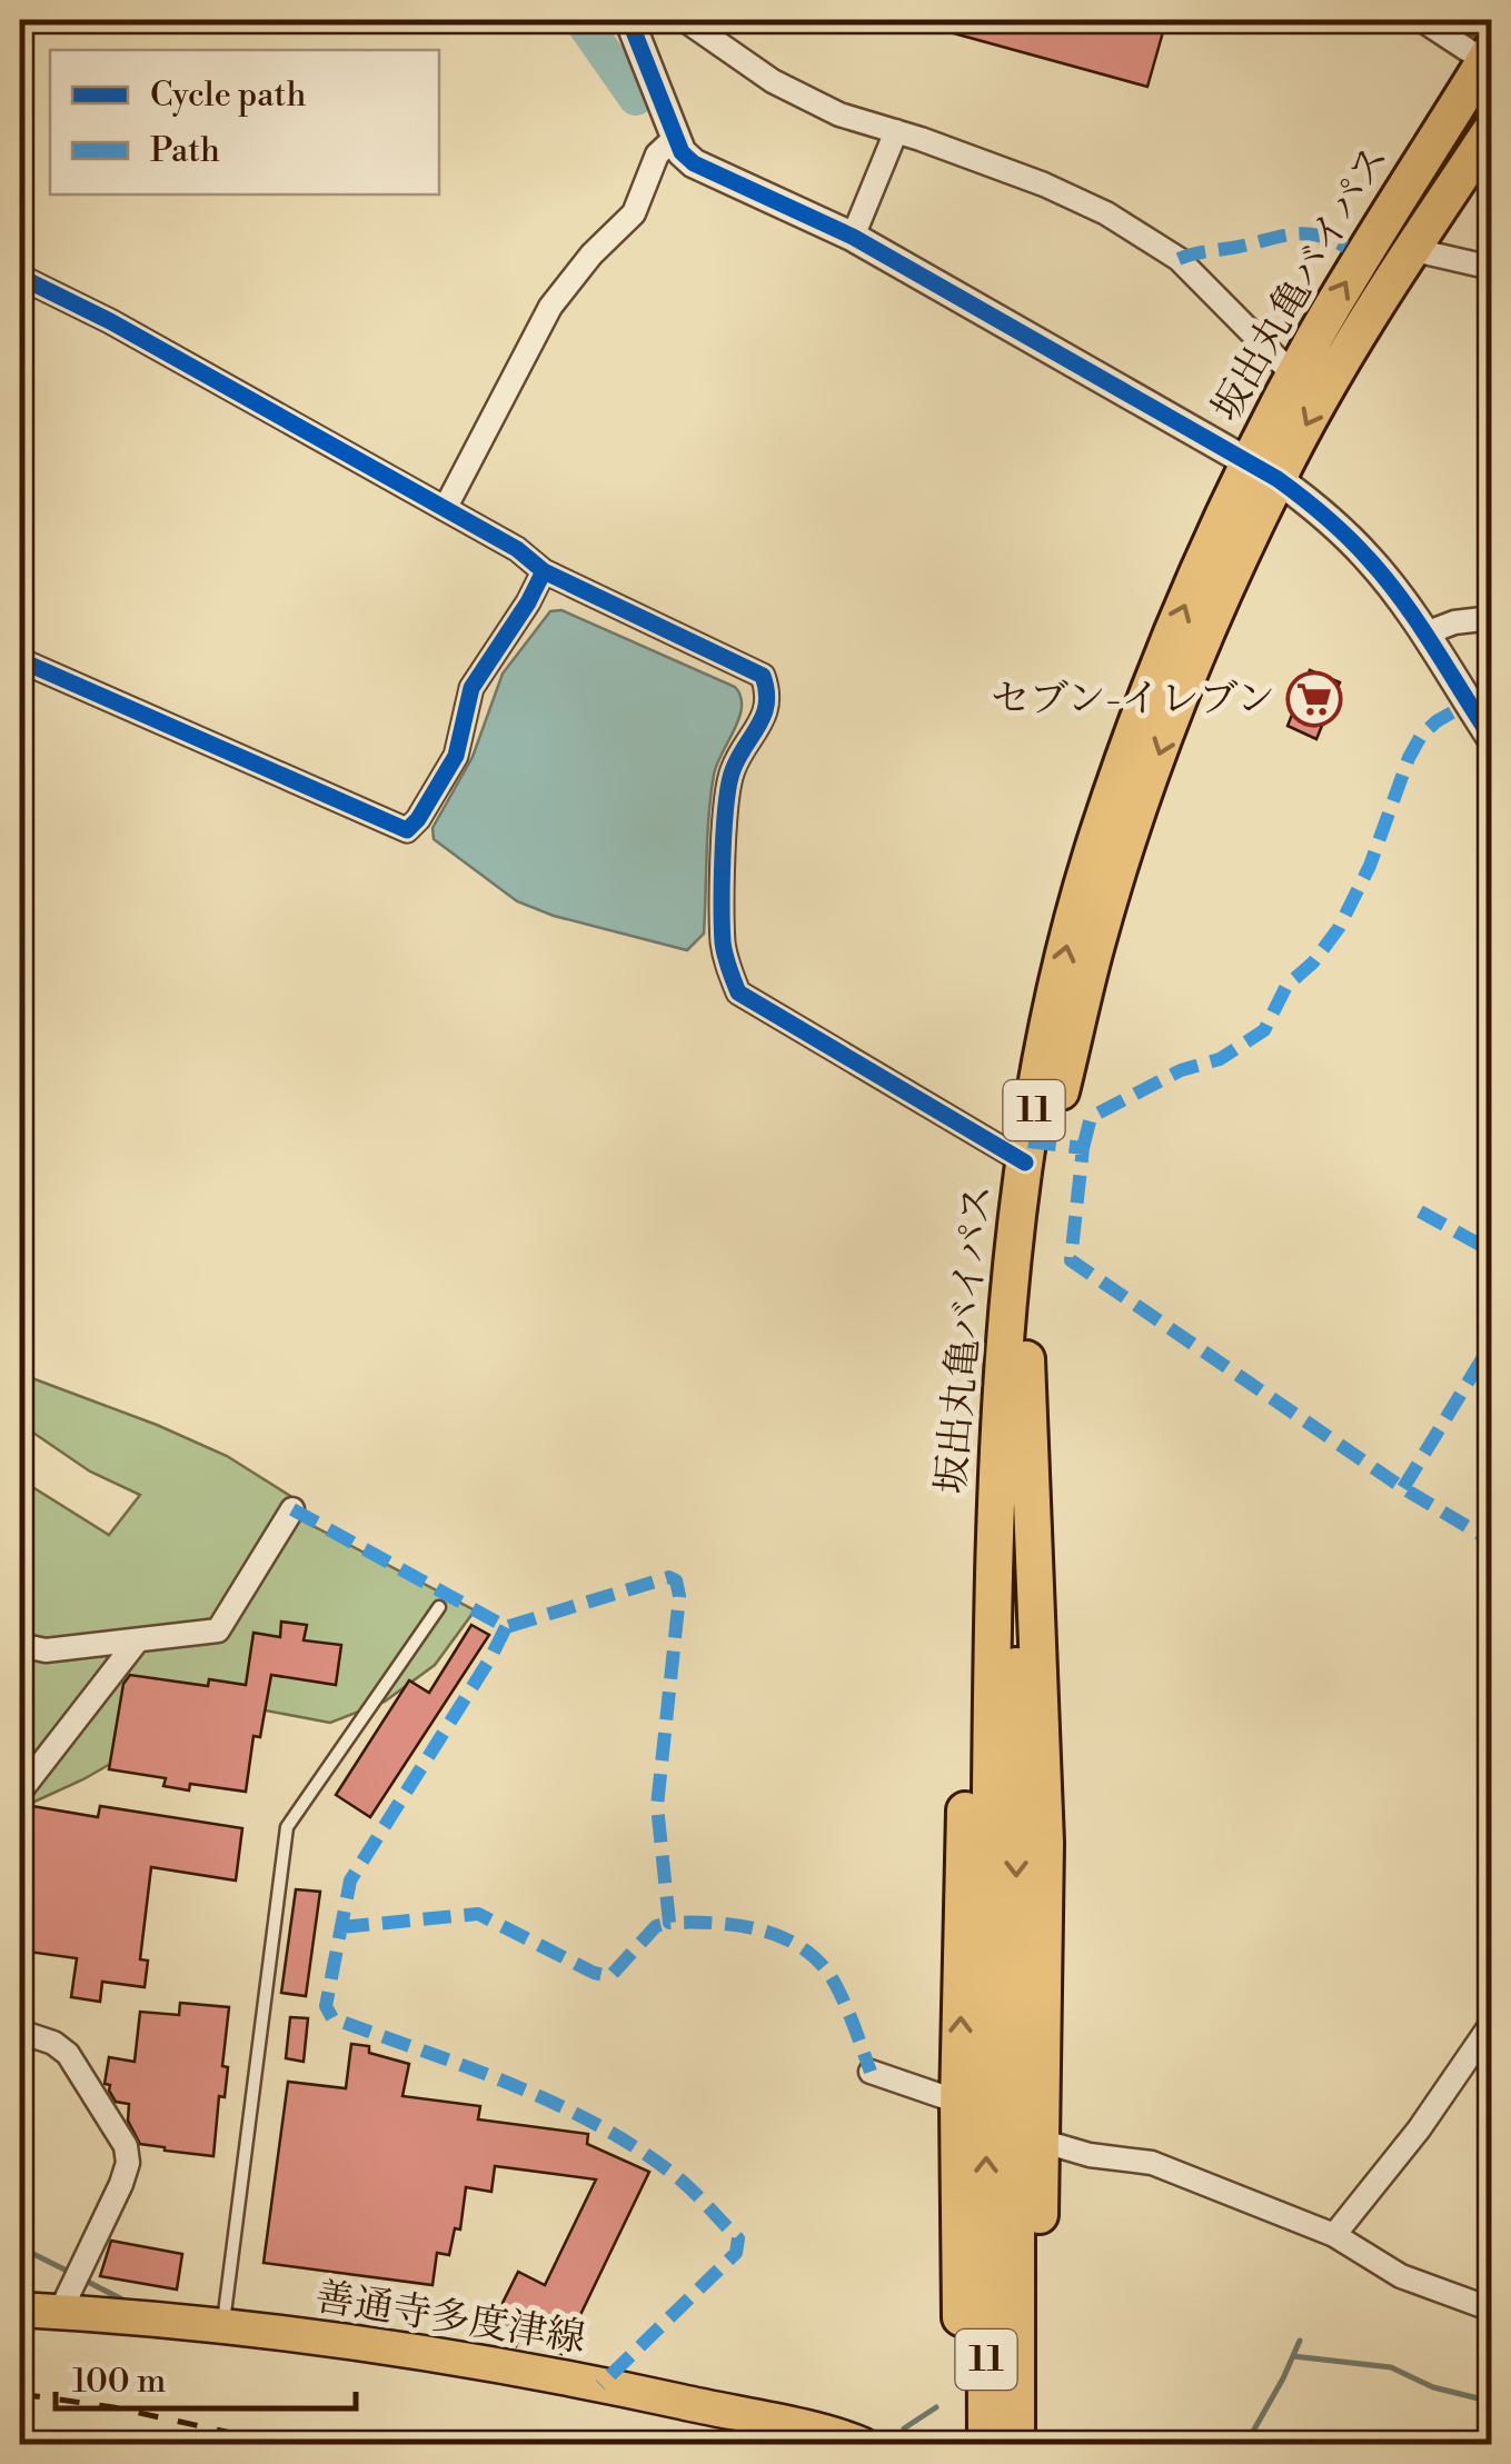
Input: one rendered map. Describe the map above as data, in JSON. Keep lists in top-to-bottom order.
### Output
{
  "streets": {
    "highway": ["坂出丸亀バイパス", "11"],
    "main road": ["善通寺多度津線"]
  },
  "crossings": [
    ["坂出丸亀バイパス", "11"]
  ],
  "places": {
    "supermarket": ["セブン-イレブン"]
  },
  "legend": ["Cycle path", "Path"],
  "scale_bar": "100 m"
}
